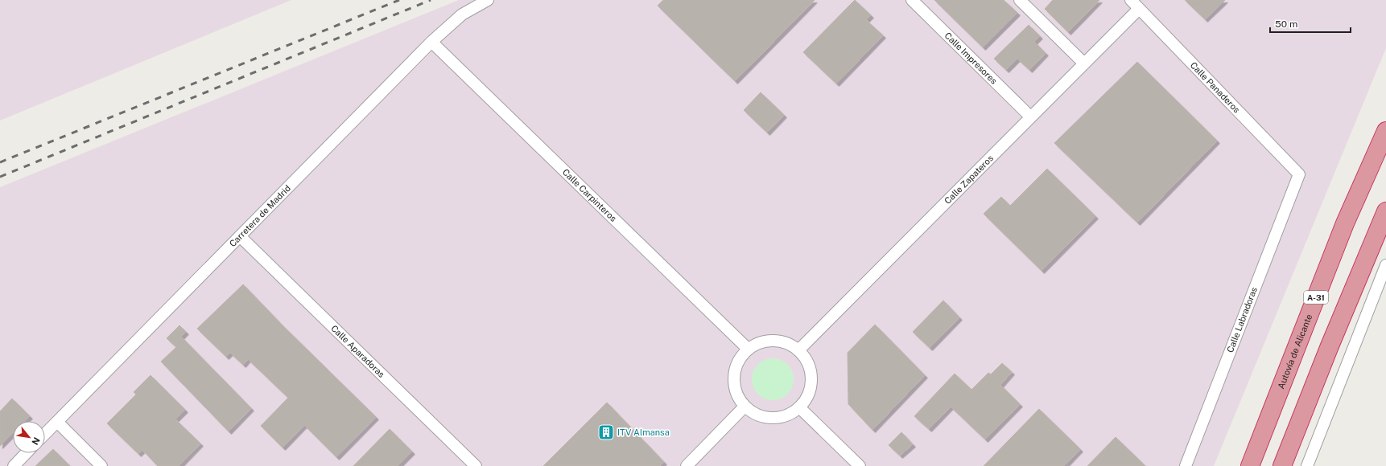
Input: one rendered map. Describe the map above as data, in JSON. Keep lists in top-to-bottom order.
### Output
{
  "streets": {
    "highway": ["A-31", "Autovía de Alicante"],
    "street": [
      "Calle Impresores",
      "Calle Panaderos",
      "Calle Zapateros",
      "Calle Carpinteros",
      "Carretera de Madrid",
      "Calle Labradoras",
      "Calle Aparadoras"
    ]
  },
  "crossings": [
    ["Calle Impresores", "Calle Zapateros"],
    ["Calle Panaderos", "Calle Zapateros"],
    ["Calle Panaderos", "Calle Labradoras"],
    ["Calle Zapateros", "Calle Carpinteros"],
    ["Calle Carpinteros", "Carretera de Madrid"],
    ["Carretera de Madrid", "Calle Aparadoras"]
  ],
  "places": {
    "building": ["ITV Almansa"]
  },
  "scale_bar": "50 m",
  "north": "bottom right"
}
